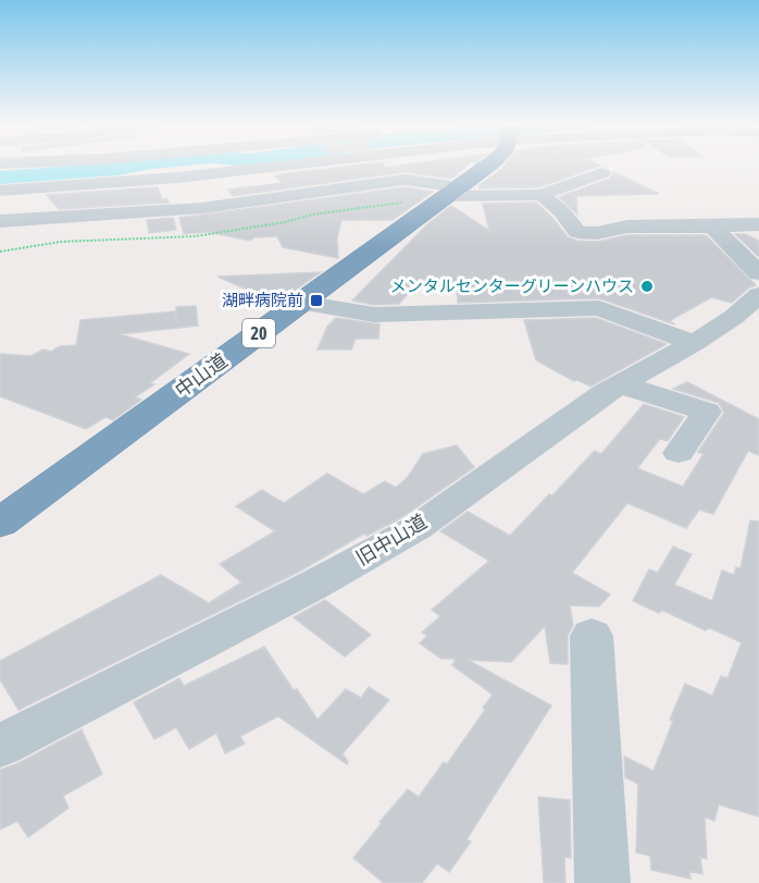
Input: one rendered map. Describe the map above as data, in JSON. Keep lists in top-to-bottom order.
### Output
{
  "streets": {
    "highway": ["20", "中山道"],
    "street": ["旧中山道"]
  },
  "places": {
    "other": ["メンタルセンターグリーンハウス"],
    "transit": ["湖畔病院前"]
  }
}
